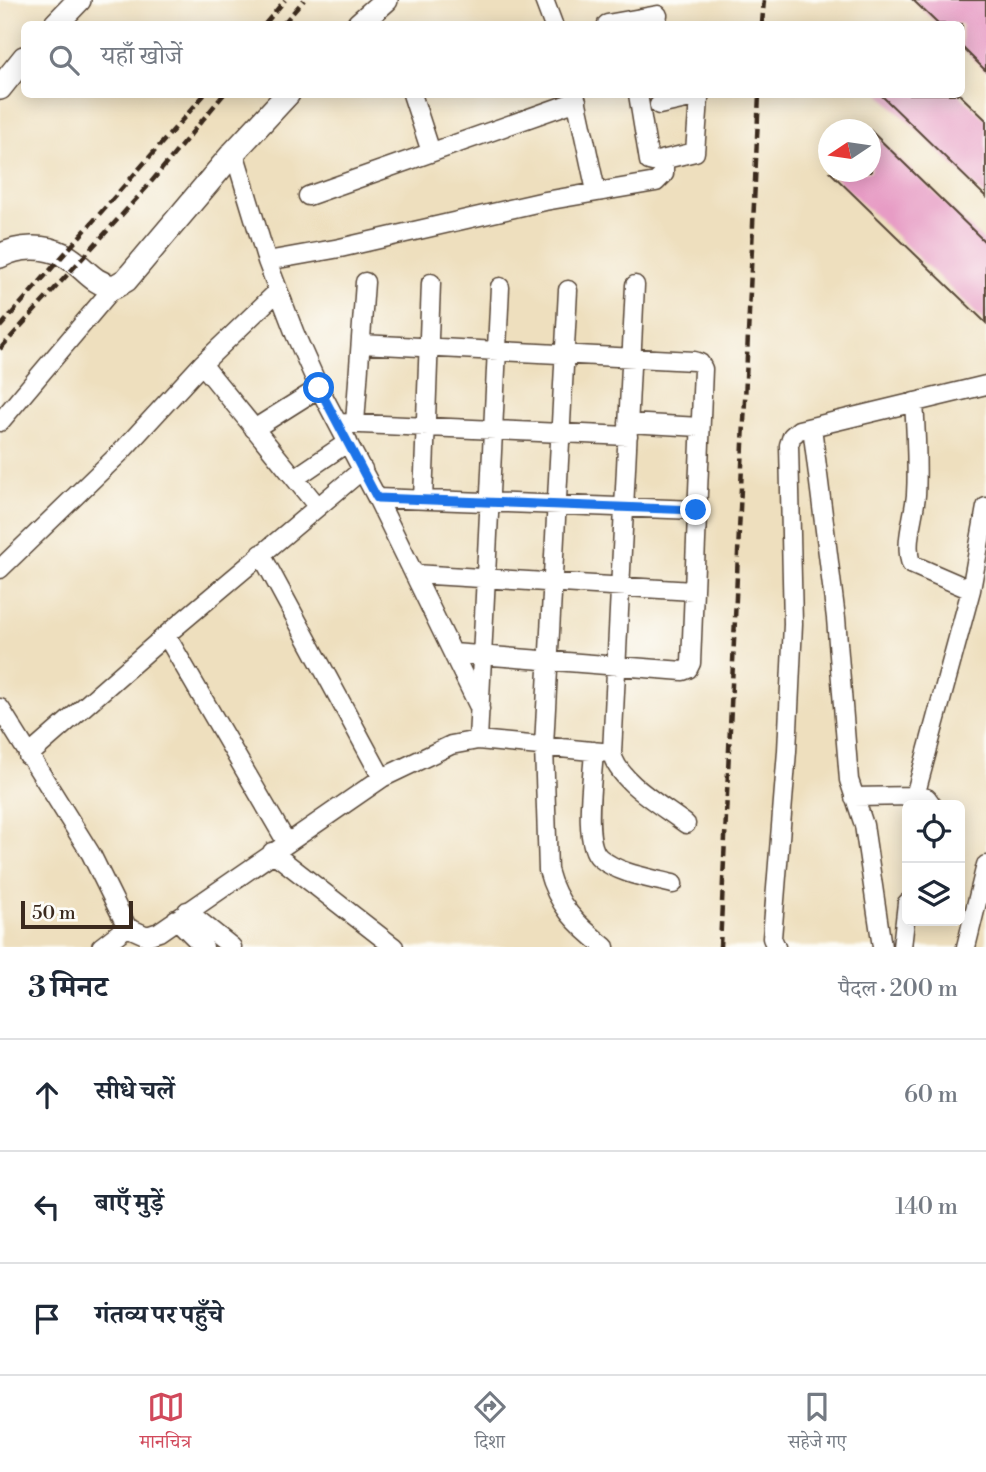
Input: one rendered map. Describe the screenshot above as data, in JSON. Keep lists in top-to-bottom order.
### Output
{
  "scale_bar": "50 m",
  "north": "left",
  "page": {
    "search": "यहाँ खोजें",
    "scale": "50 m",
    "heading": ["3 मिनट", "पैदल · 200 m"],
    "list": [
      ["सीधे चलें", "60 m"],
      ["बाएँ मुड़ें", "140 m"],
      "गंतव्य पर पहुँचे"
    ],
    "nav": ["मानचित्र", "दिशा", "सहेजे गए"]
  }
}
